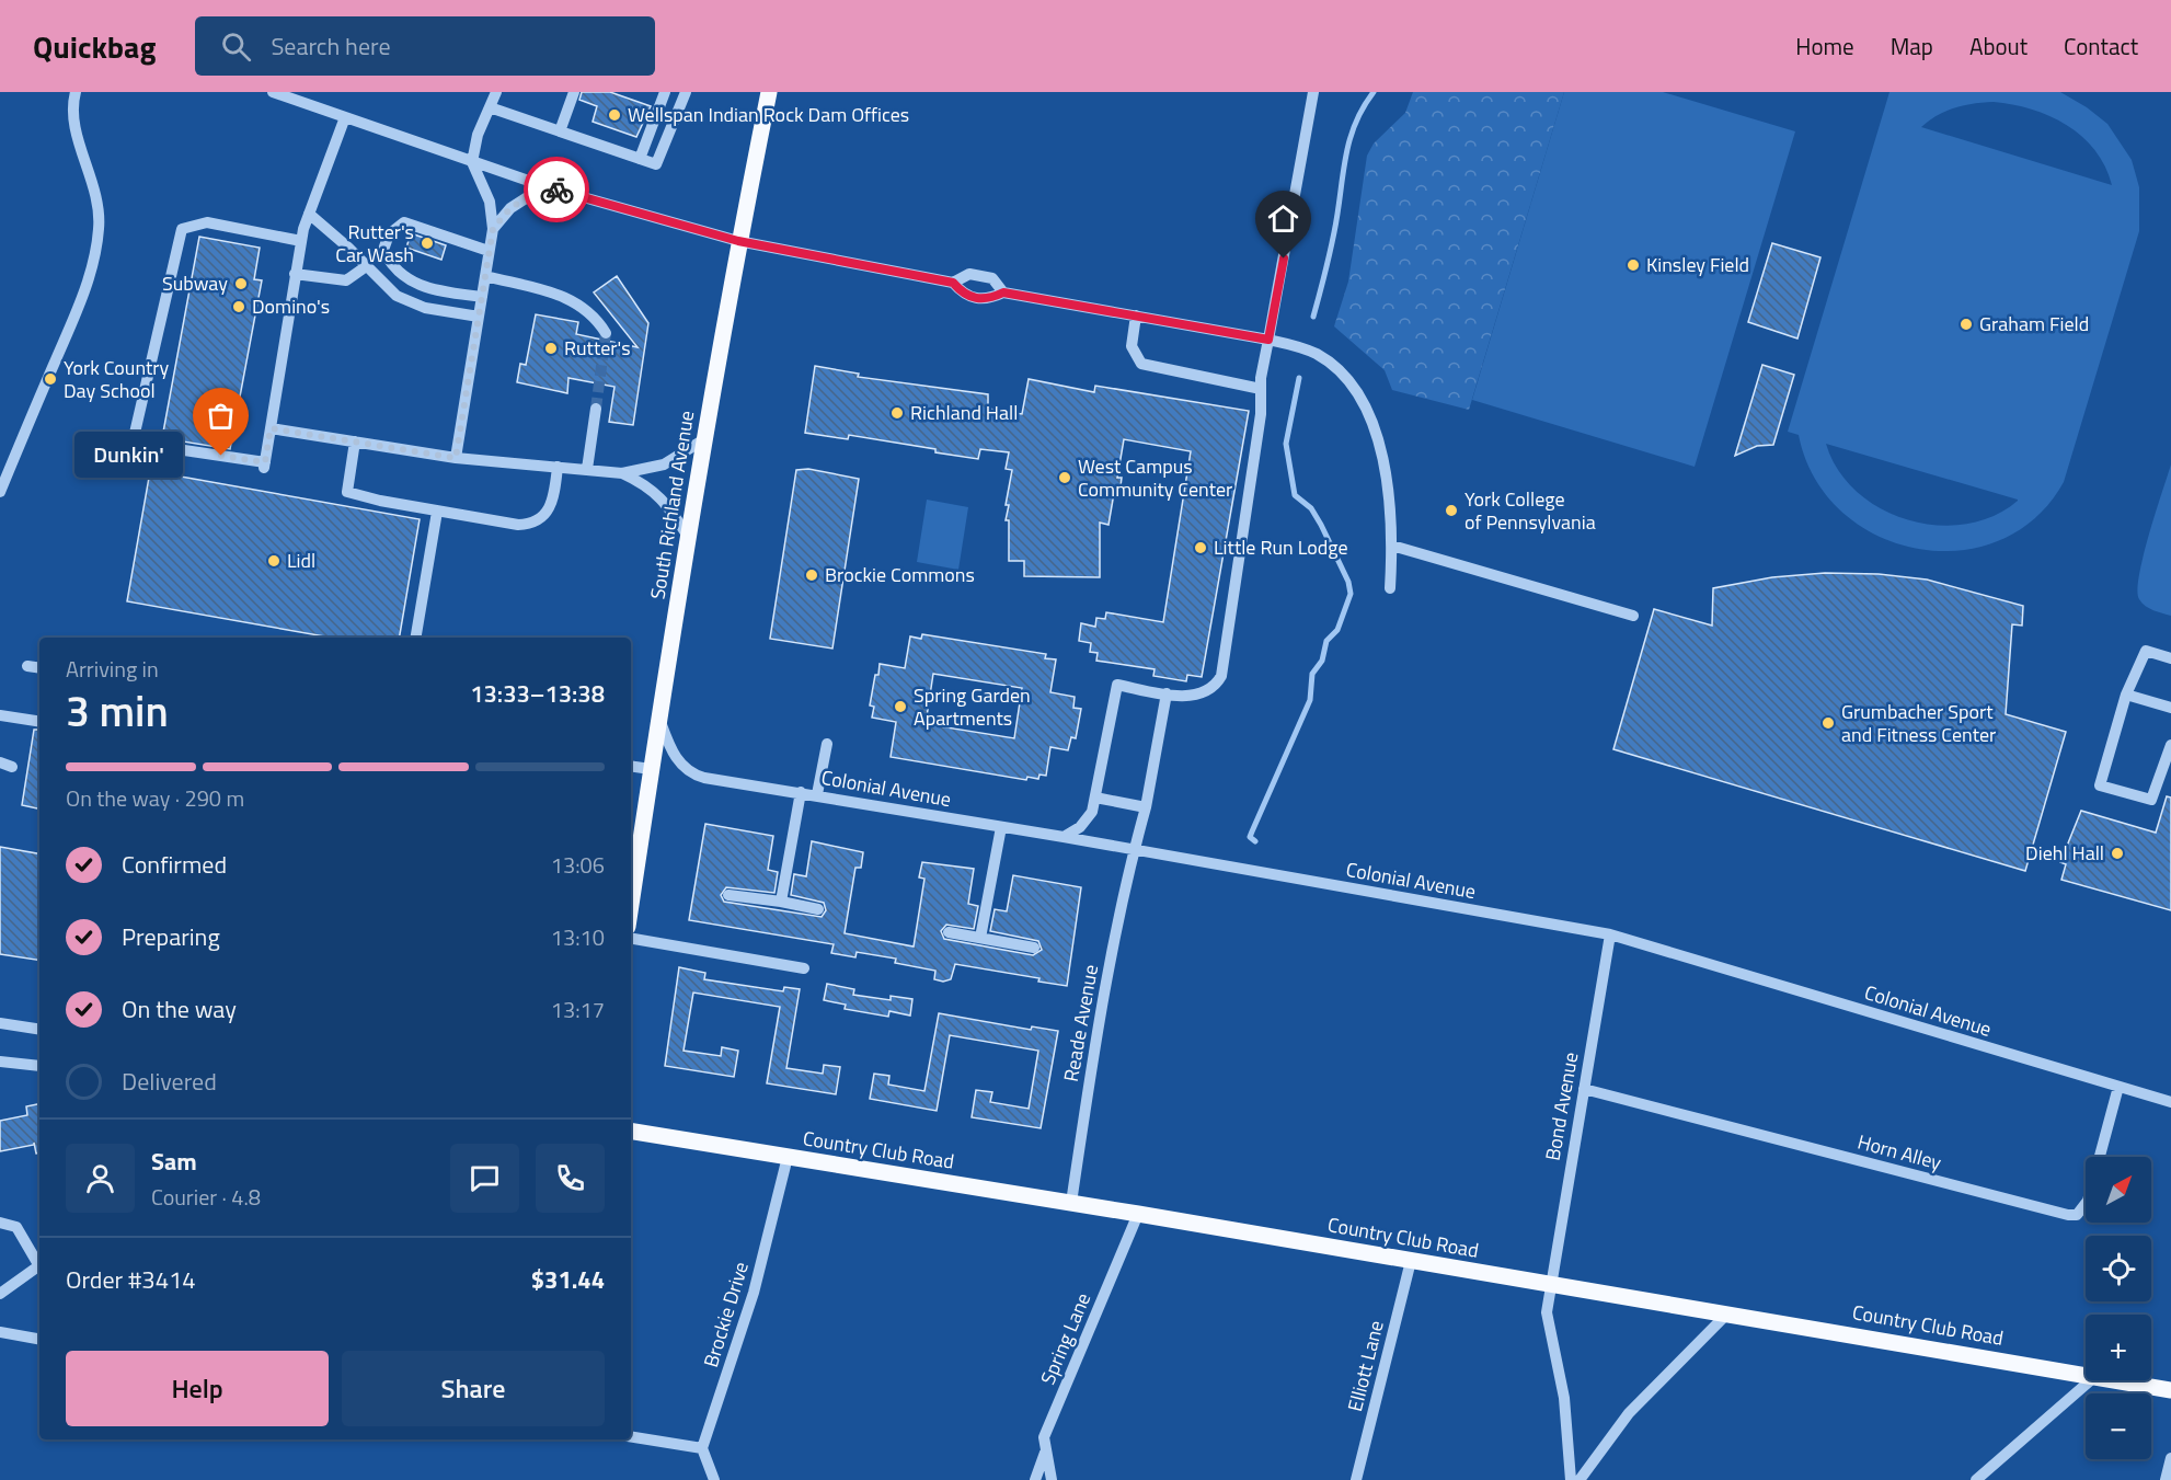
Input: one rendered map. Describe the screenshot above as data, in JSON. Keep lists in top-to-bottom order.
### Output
{
  "streets": {
    "main road": ["South Richland Avenue", "Country Club Road"],
    "street": [
      "Colonial Avenue",
      "Reade Avenue",
      "Bond Avenue",
      "Horn Alley",
      "Brockie Drive",
      "Spring Lane",
      "Elliott Lane"
    ]
  },
  "crossings": [
    ["South Richland Avenue", "Colonial Avenue"],
    ["Colonial Avenue", "Reade Avenue"],
    ["Colonial Avenue", "Bond Avenue"],
    ["Colonial Avenue", "Horn Alley"],
    ["Reade Avenue", "Country Club Road"],
    ["Bond Avenue", "Country Club Road"],
    ["Bond Avenue", "Horn Alley"],
    ["Country Club Road", "Brockie Drive"],
    ["Country Club Road", "Spring Lane"],
    ["Country Club Road", "Elliott Lane"]
  ],
  "places": [
    "Wellspan Indian Rock Dam Offices",
    "Rutter's Car Wash",
    "Kinsley Field",
    "Subway",
    "Domino's",
    "Graham Field",
    "Rutter's",
    "York Country Day School",
    "Richland Hall",
    "Dunkin'",
    "West Campus Community Center",
    "York College of Pennsylvania",
    "Little Run Lodge",
    "Lidl",
    "Brockie Commons",
    "Spring Garden Apartments",
    "Grumbacher Sport and Fitness Center",
    "Diehl Hall"
  ],
  "north": "top right",
  "page": {
    "header": "Quickbag",
    "search": "Search here",
    "nav": [
      "Home",
      "Map",
      "About",
      "Contact"
    ],
    "bubble": "Dunkin'",
    "heading": ["3 min", "Arriving in", "13:33–13:38"],
    "panel": [
      "Sam",
      "Courier · 4.8",
      "Order #3414",
      "$31.44"
    ],
    "bar": "On the way · 290 m",
    "list": [
      ["Confirmed", "13:06"],
      ["Preparing", "13:10"],
      ["On the way", "13:17"],
      "Delivered"
    ],
    "map_buttons": ["+", "−"],
    "buttons": ["Help", "Share"]
  }
}
